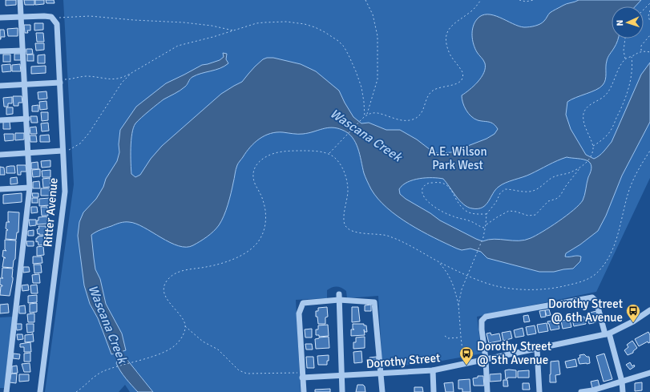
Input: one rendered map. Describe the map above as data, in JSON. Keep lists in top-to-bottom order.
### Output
{
  "streets": {
    "street": ["Ritter Avenue", "Dorothy Street"]
  },
  "water": ["Wascana Creek"],
  "parks": ["A.E. Wilson Park West"],
  "places": {
    "bus stop": ["Dorothy Street @ 6th Avenue", "Dorothy Street @ 5th Avenue"]
  },
  "north": "left"
}
